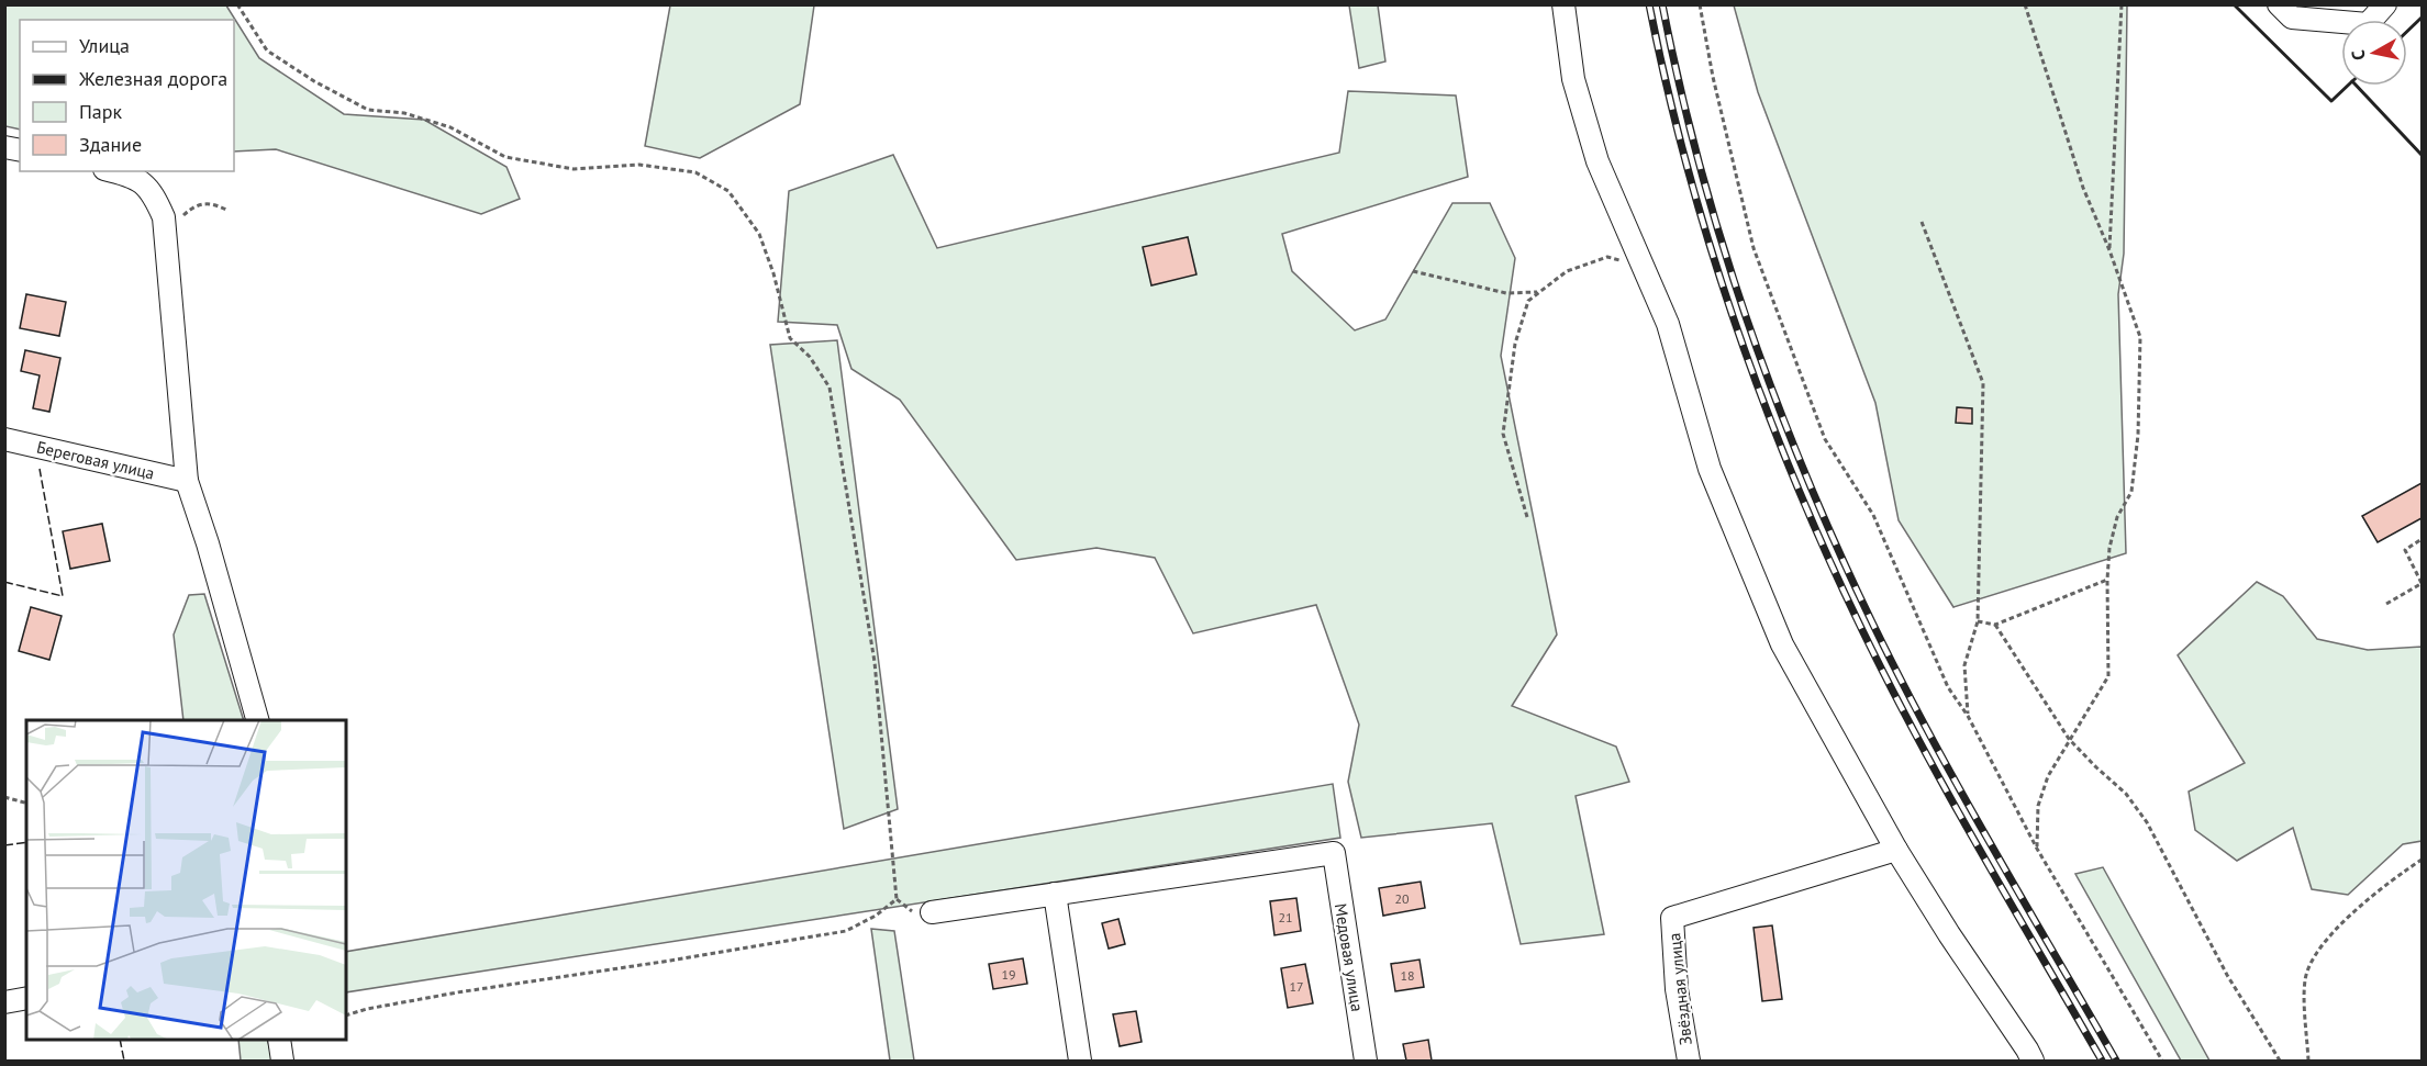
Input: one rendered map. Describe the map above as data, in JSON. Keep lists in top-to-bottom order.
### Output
{
  "streets": {
    "street": ["Береговая улица", "Медовая улица", "Звёздная улица"]
  },
  "house_numbers": [
    "20",
    "21",
    "19",
    "18",
    "17"
  ],
  "legend": [
    "Улица",
    "Железная дорога",
    "Парк",
    "Здание"
  ],
  "north": "left"
}
